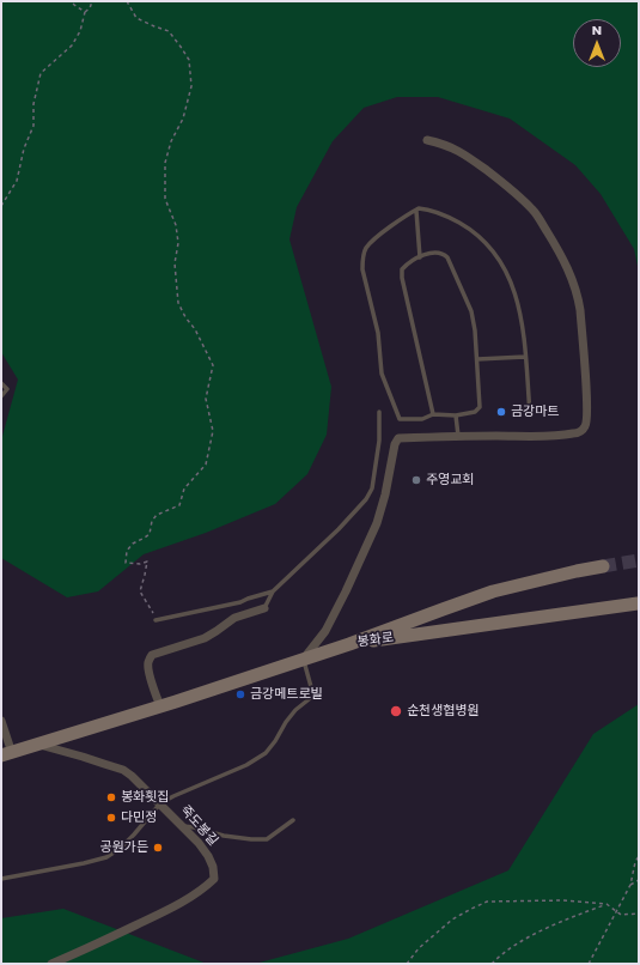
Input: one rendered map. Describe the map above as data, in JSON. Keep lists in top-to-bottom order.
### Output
{
  "streets": {
    "main road": ["봉화로"],
    "street": ["죽도봉길"]
  },
  "places": [
    "금강마트",
    "주영교회",
    "금강메트로빌",
    "순천생협병원",
    "봉화횟집",
    "다민정",
    "공원가든"
  ],
  "north": "top"
}
